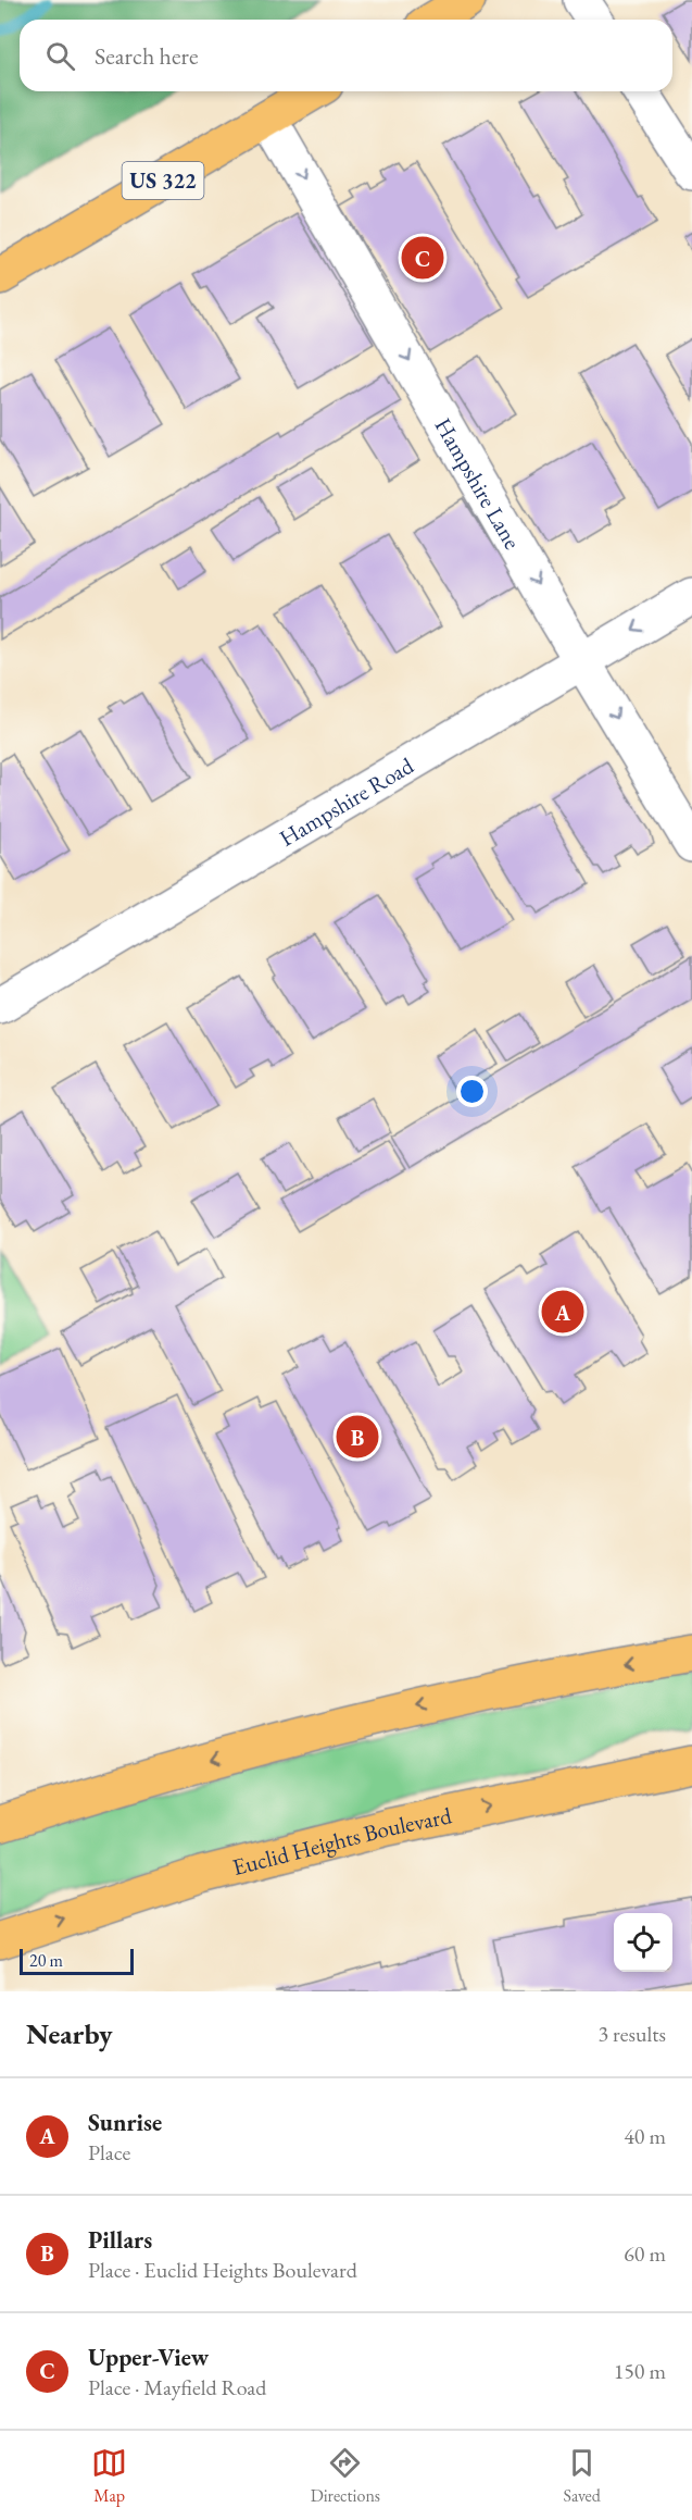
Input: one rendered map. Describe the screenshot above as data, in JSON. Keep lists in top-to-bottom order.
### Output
{
  "streets": {
    "main road": ["US 322", "Euclid Heights Boulevard"],
    "street": ["Hampshire Lane", "Hampshire Road"]
  },
  "crossings": [
    ["US 322", "Hampshire Lane"],
    ["Hampshire Lane", "Hampshire Road"]
  ],
  "one_way": ["Hampshire Lane"],
  "scale_bar": "20 m",
  "page": {
    "search": "Search here",
    "pins": ["C", "A", "B"],
    "scale": "20 m",
    "heading": ["Nearby", "3 results"],
    "list": [
      {
        "mark": "A",
        "name": "Sunrise",
        "note": "Place",
        "value": "40 m"
      },
      {
        "mark": "B",
        "name": "Pillars",
        "note": "Place · Euclid Heights Boulevard",
        "value": "60 m"
      },
      {
        "mark": "C",
        "name": "Upper-View",
        "note": "Place · Mayfield Road",
        "value": "150 m"
      }
    ],
    "nav": ["Map", "Directions", "Saved"]
  }
}
